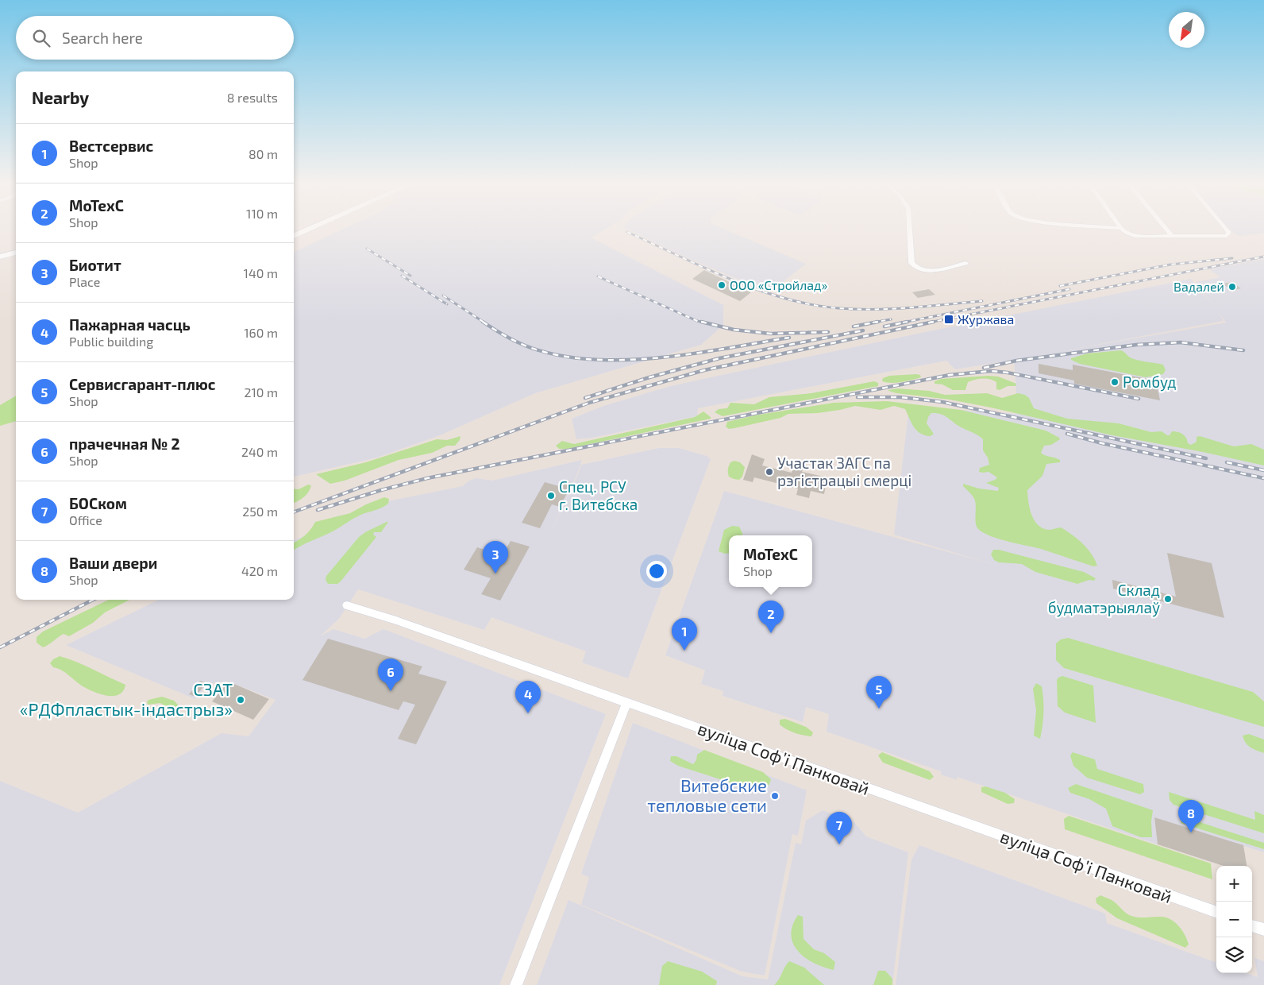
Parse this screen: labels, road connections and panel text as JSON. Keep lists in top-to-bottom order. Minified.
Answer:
{"streets":{"street":["вуліца Софʼі Панковай"]},"places":{"other":["ООО «Стройлад»","Вадалей","Ромбуд","Участак ЗАГС па рэгістрацыі смерці","Спец. РСУ г. Витебска","Склад будматэрыялаў","СЗАТ «РДФпластык-індастрыз»","Витебские тепловые сети"],"transit":["Журжава"]},"north":"bottom left","page":{"search":"Search here","heading":["Nearby","8 results"],"list":[{"mark":"1","name":"Вестсервис","note":"Shop","value":"80 m"},{"mark":"2","name":"MoTexC","note":"Shop","value":"110 m"},{"mark":"3","name":"Биотит","note":"Place","value":"140 m"},{"mark":"4","name":"Пажарная часць","note":"Public building","value":"160 m"},{"mark":"5","name":"Сервисгарант-плюс","note":"Shop","value":"210 m"},{"mark":"6","name":"прачечная № 2","note":"Shop","value":"240 m"},{"mark":"7","name":"БОСком","note":"Office","value":"250 m"},{"mark":"8","name":"Ваши двери","note":"Shop","value":"420 m"}],"popup":["MoTexC","Shop"],"pins":["3","2","1","6","5","4","8","7"],"map_buttons":["+","−"]}}
